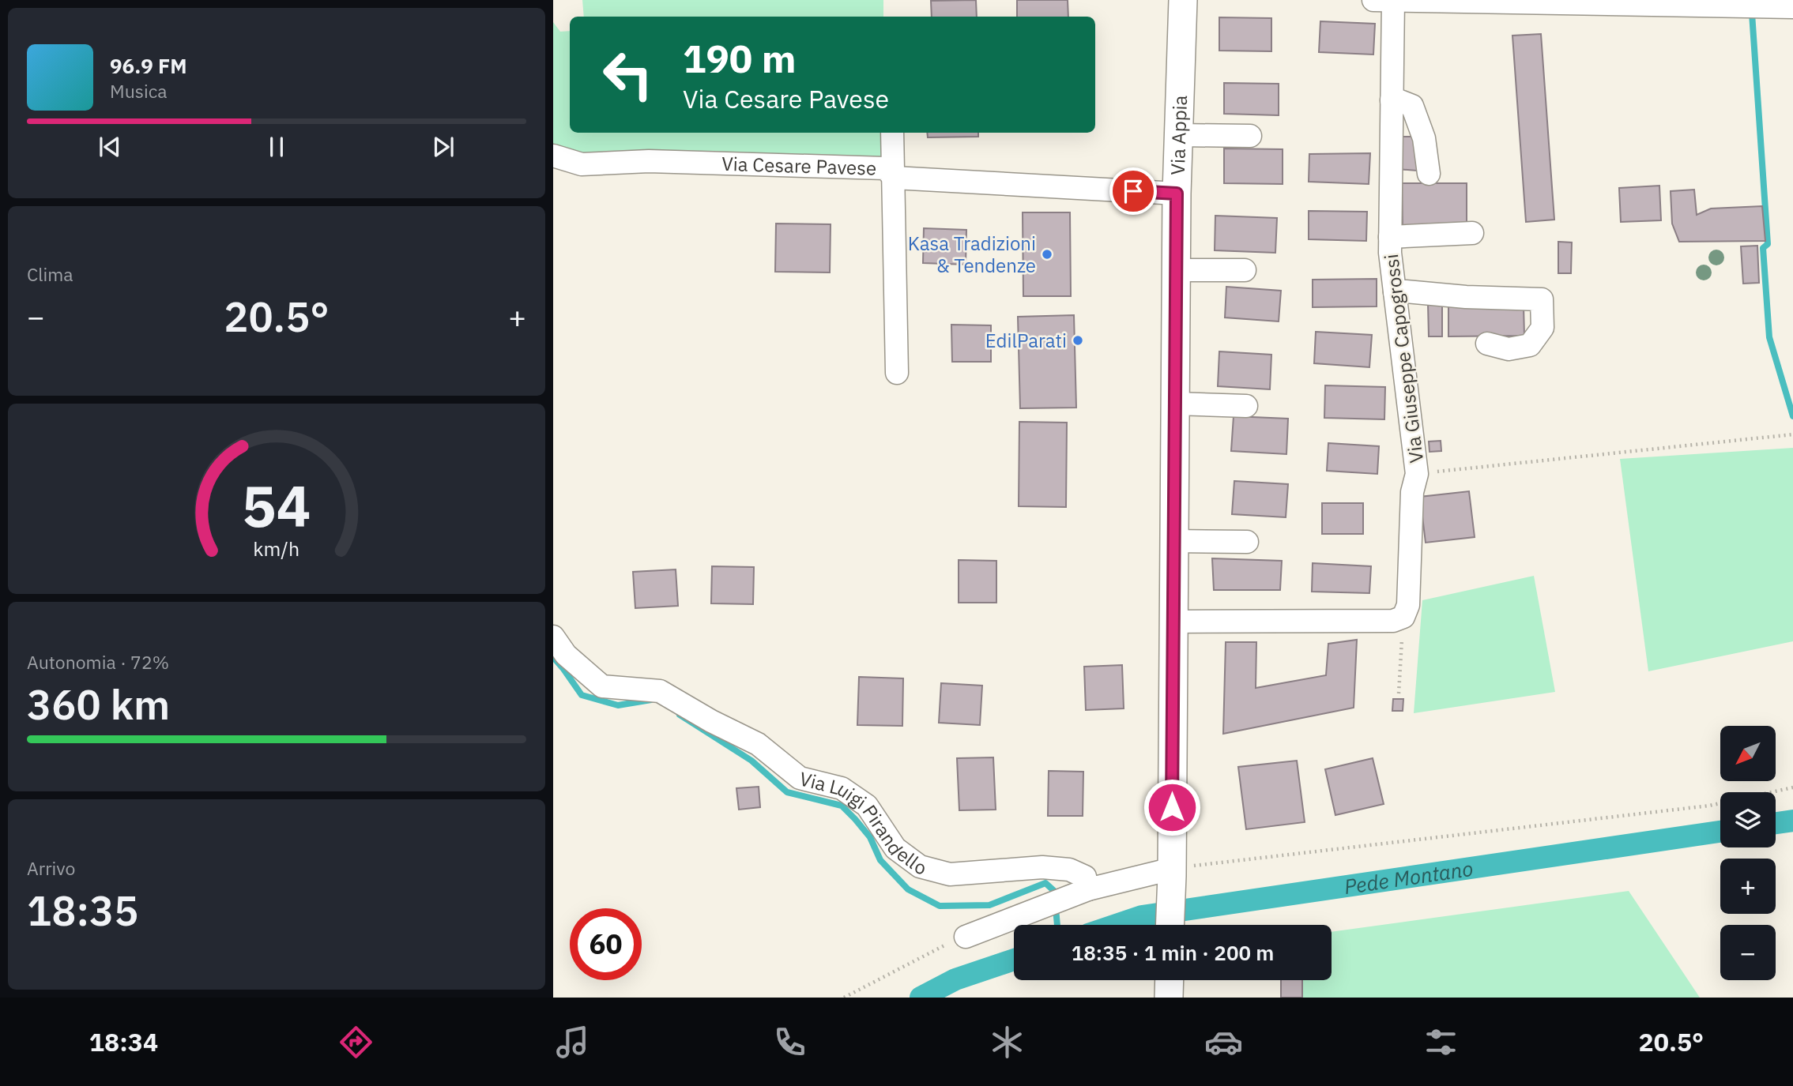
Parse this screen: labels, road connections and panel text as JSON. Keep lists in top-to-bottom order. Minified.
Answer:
{"streets":{"main road":["Via Appia"],"street":["Via Cesare Pavese","Via Giuseppe Capogrossi","Via Luigi Pirandello"]},"crossings":[["Via Appia","Via Cesare Pavese"]],"water":["Pede Montano"],"places":["Kasa Tradizioni & Tendenze","EdilParati"],"north":"bottom left","page":{"turn":["190 m","Via Cesare Pavese"],"song":["96.9 FM","Musica"],"tile":["Clima",["Autonomia · 72%","360 km"],["Arrivo","18:35"]],"heat":["−","20.5°","+"],"map_buttons":["+","−"],"limit":"60","trip":"18:35 · 1 min · 200 m","tabs":["18:34","20.5°"],"gauge":["54","km/h"]}}
